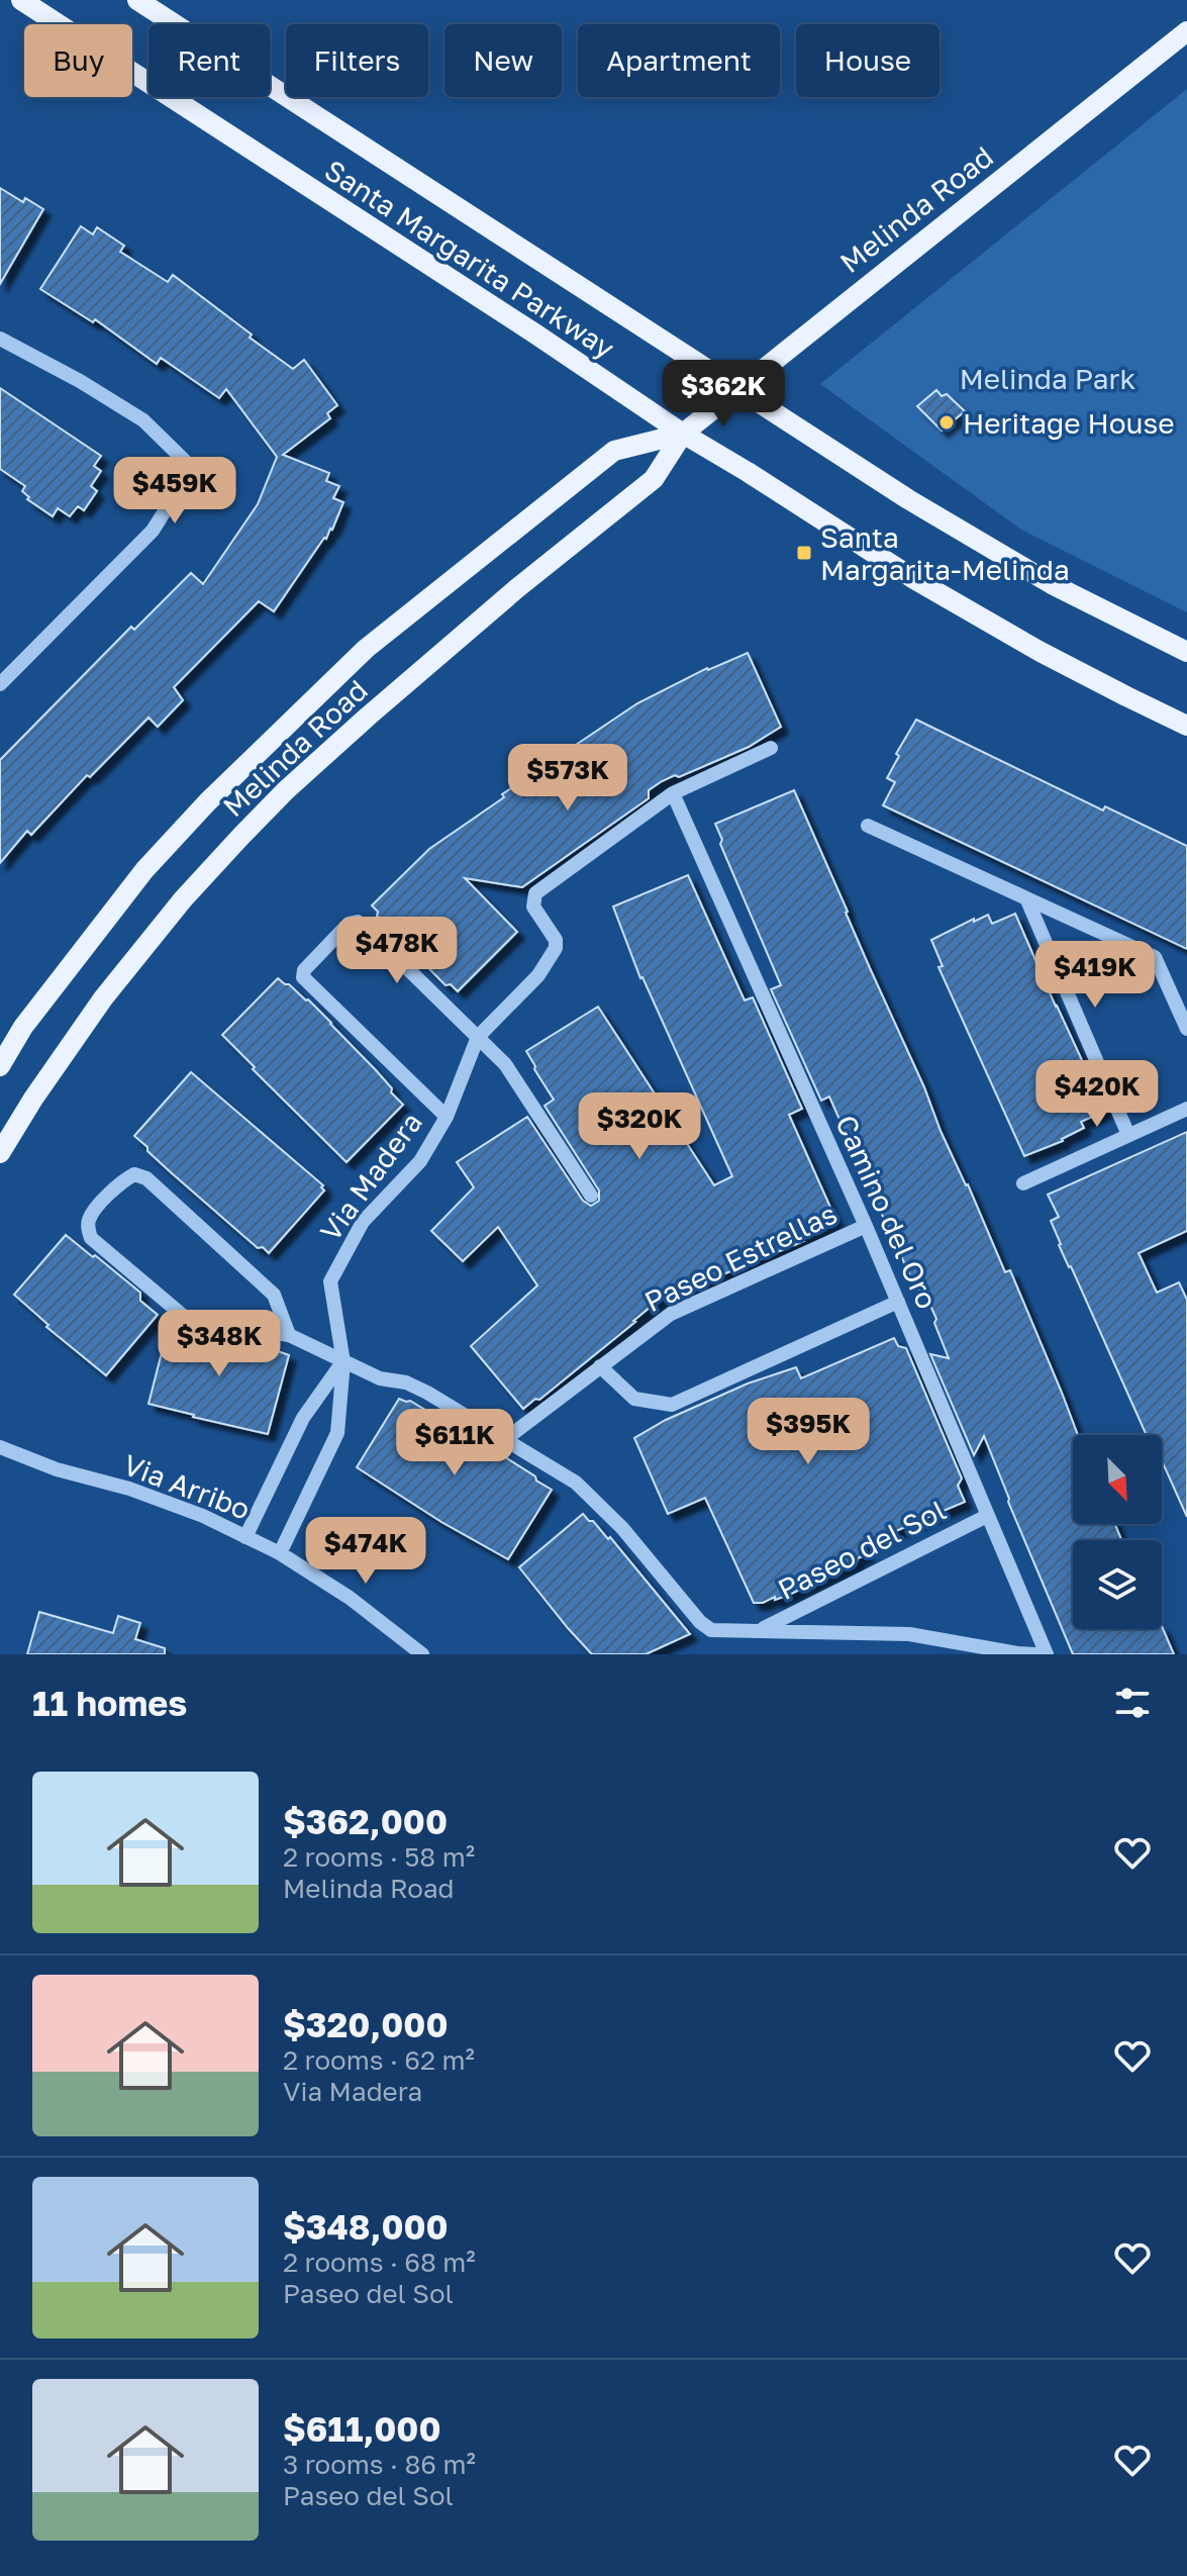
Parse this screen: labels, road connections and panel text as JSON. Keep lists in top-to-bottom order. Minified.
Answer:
{"streets":{"main road":["Melinda Road","Santa Margarita Parkway"],"street":["Via Madera","Camino del Oro","Paseo Estrellas","Via Arribo","Paseo del Sol"]},"crossings":[["Melinda Road","Santa Margarita Parkway"],["Via Madera","Camino del Oro"],["Via Madera","Via Arribo"],["Via Madera","Paseo del Sol"],["Camino del Oro","Paseo Estrellas"],["Camino del Oro","Paseo del Sol"],["Paseo Estrellas","Paseo del Sol"]],"parks":["Melinda Park"],"places":{"other":["Heritage House"],"transit":["Santa Margarita-Melinda"]},"north":"bottom right","page":{"chip":["Buy","Rent","Filters","New","Apartment","House"],"price":["$362K","$459K","$573K","$478K","$419K","$420K","$320K","$348K","$395K","$611K","$474K"],"heading":"11 homes","list":[{"name":"$362,000","note":"2 rooms · 58 m² · Melinda Road"},{"name":"$320,000","note":"2 rooms · 62 m² · Via Madera"},{"name":"$348,000","note":"2 rooms · 68 m² · Paseo del Sol"},{"name":"$611,000","note":"3 rooms · 86 m² · Paseo del Sol"}]}}
